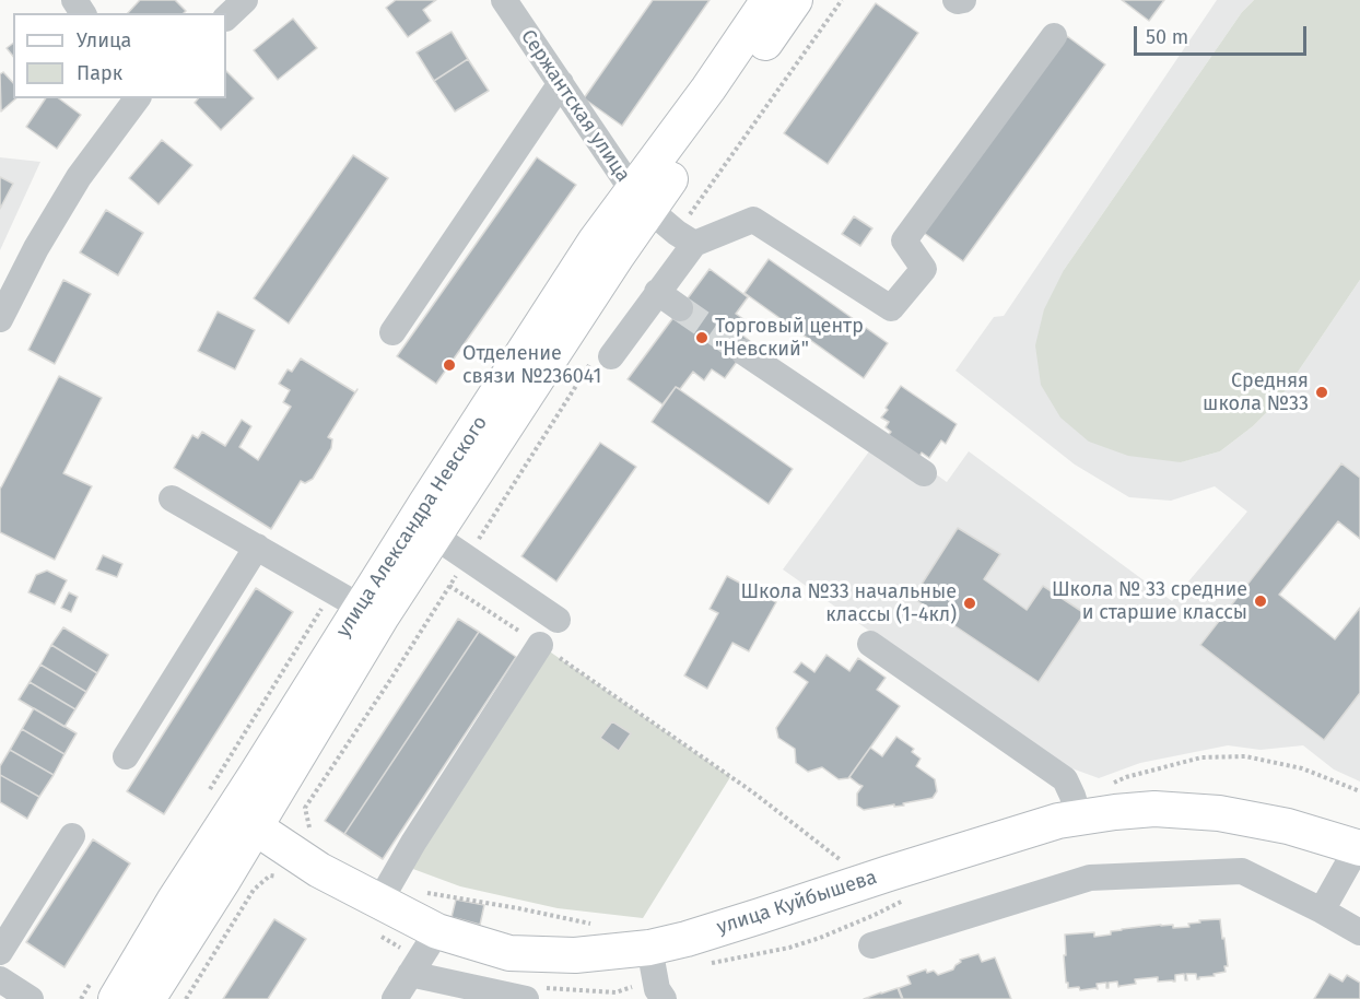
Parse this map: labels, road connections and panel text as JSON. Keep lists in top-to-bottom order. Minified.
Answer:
{"streets":{"main road":["улица Александра Невского","улица Куйбышева"],"street":["Сержантская улица"]},"crossings":[["Сержантская улица","улица Александра Невского"],["улица Александра Невского","улица Куйбышева"]],"places":["Торговый центр \"Невский\"","Отделение связи №236041","Средняя школа №33","Школа № 33 средние и старшие классы","Школа №33 начальные классы (1-4кл)"],"legend":["Улица","Парк"],"scale_bar":"50 m"}
